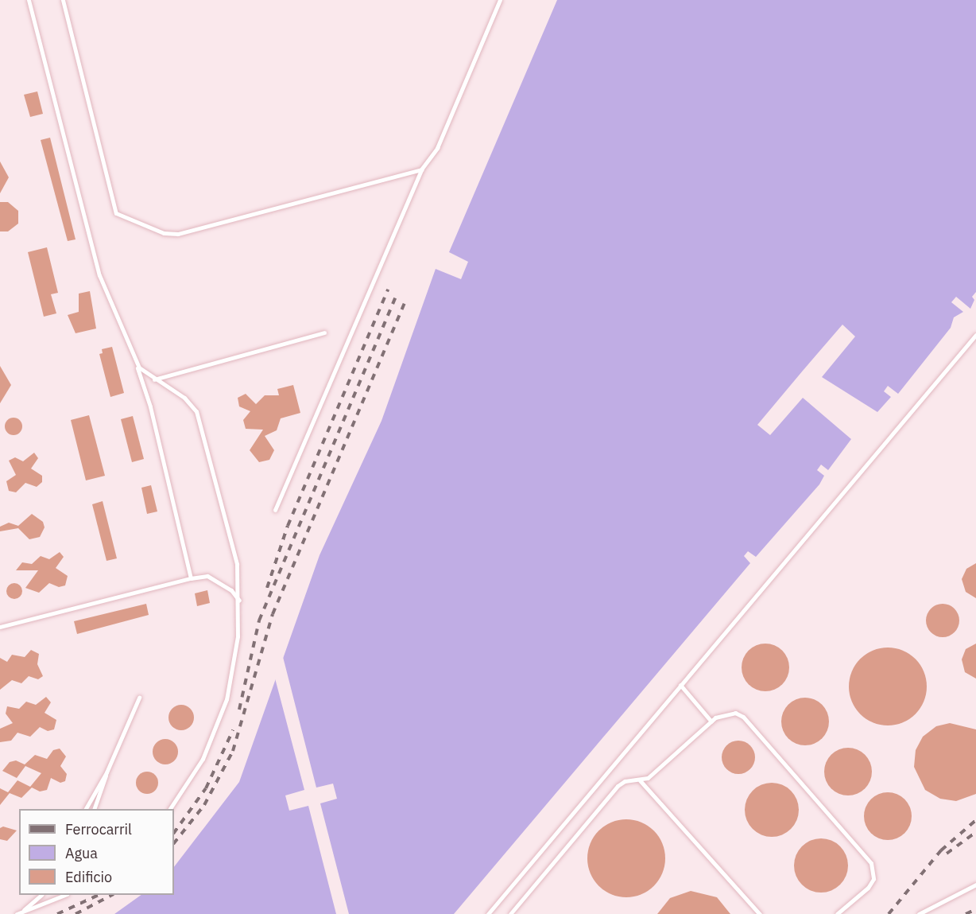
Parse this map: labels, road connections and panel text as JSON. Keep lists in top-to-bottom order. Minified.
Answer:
{"legend":["Ferrocarril","Agua","Edificio"]}
